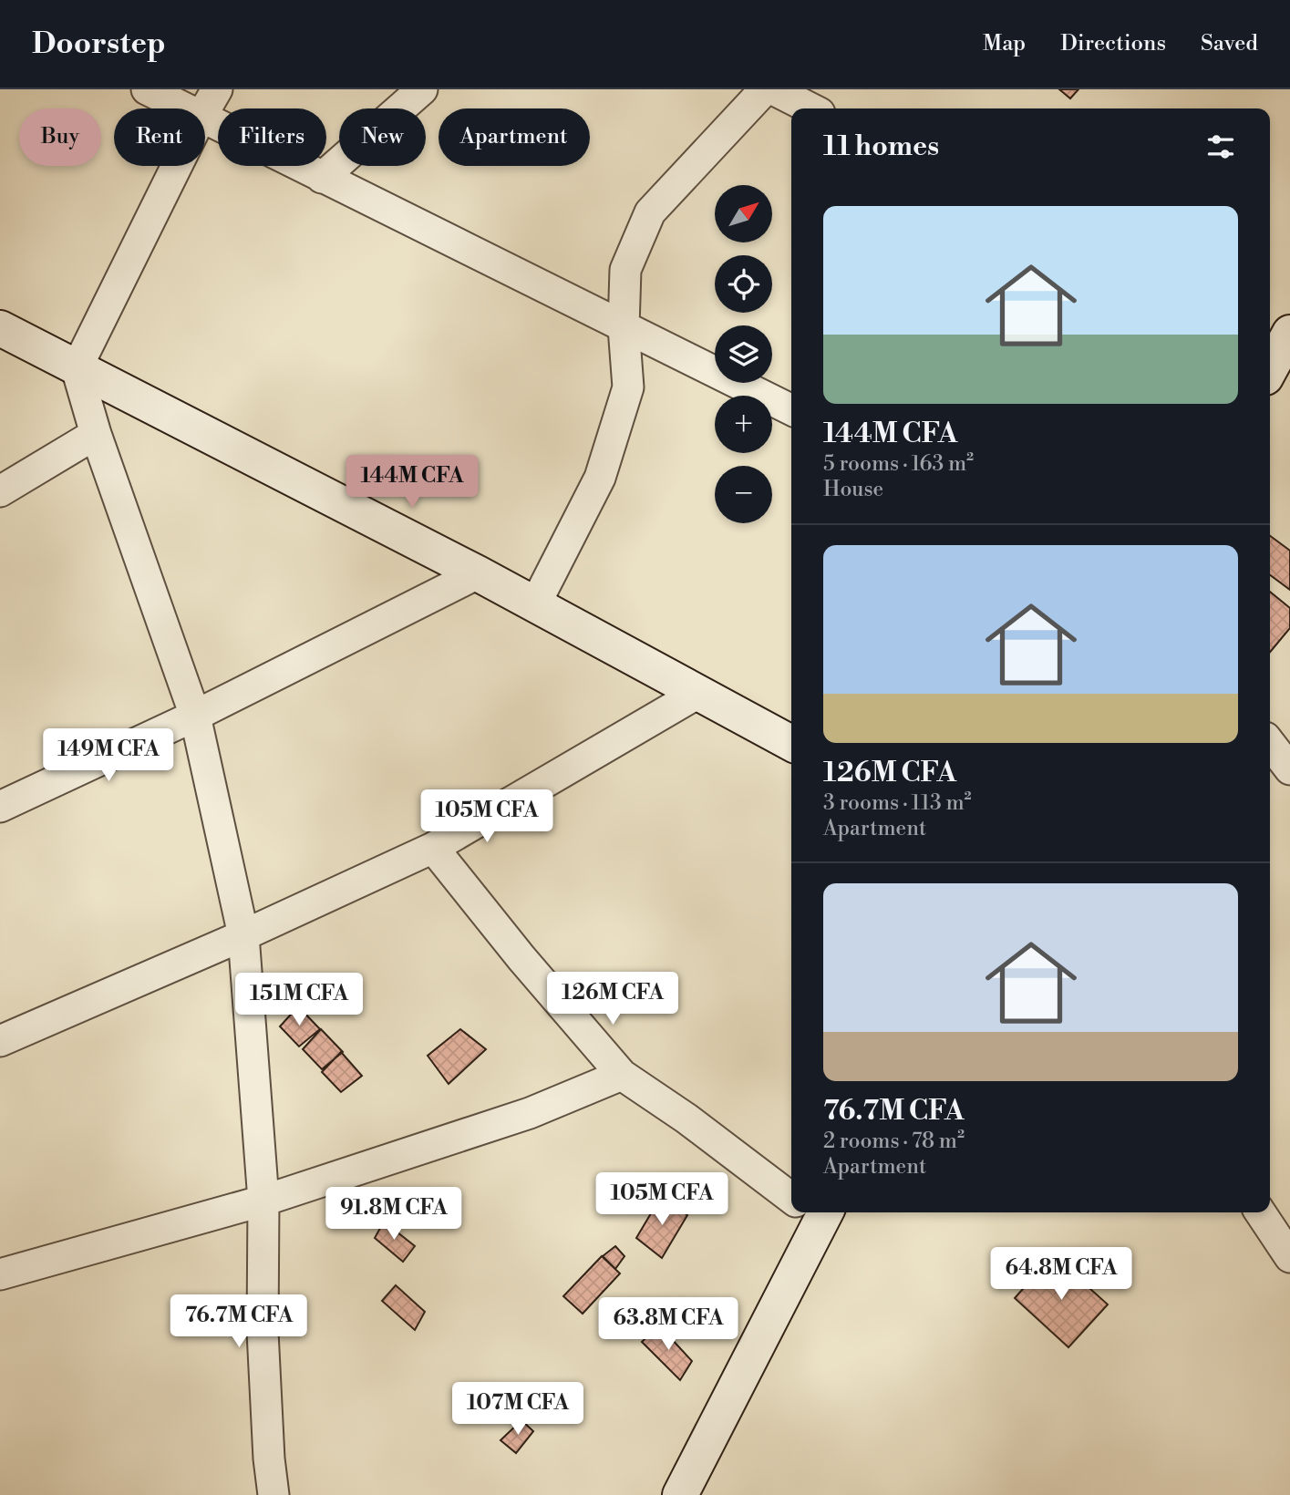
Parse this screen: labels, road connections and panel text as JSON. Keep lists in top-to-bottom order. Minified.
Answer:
{"north":"top right","page":{"header":"Doorstep","nav":["Map","Directions","Saved"],"chip":["Buy","Rent","Filters","New","Apartment"],"heading":"11 homes","map_buttons":["+","−"],"list":[{"name":"144M CFA","note":"5 rooms · 163 m² · House"},{"name":"126M CFA","note":"3 rooms · 113 m² · Apartment"},{"name":"76.7M CFA","note":"2 rooms · 78 m² · Apartment"}],"price":["144M CFA","149M CFA","105M CFA","126M CFA","151M CFA","105M CFA","91.8M CFA","64.8M CFA","76.7M CFA","63.8M CFA","107M CFA"]}}
